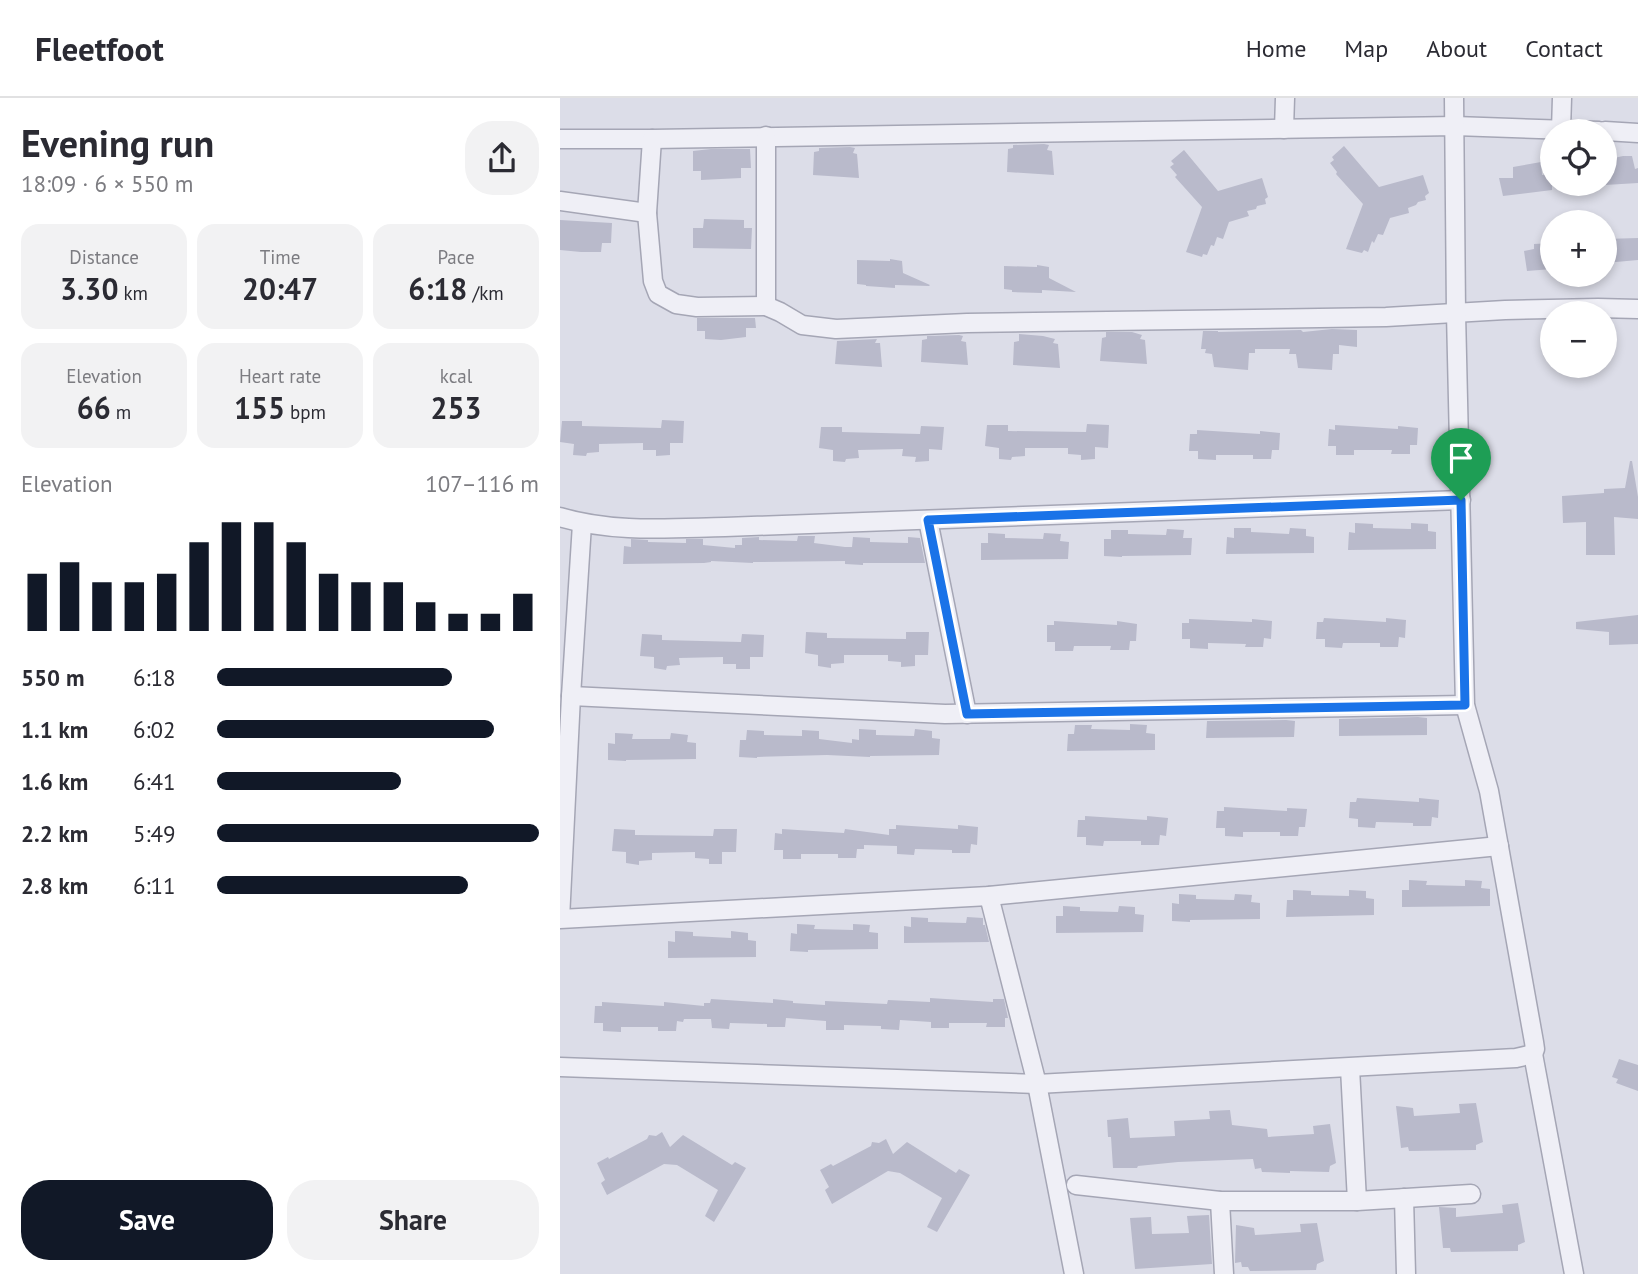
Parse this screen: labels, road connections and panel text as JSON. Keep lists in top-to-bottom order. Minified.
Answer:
{"page":{"header":"Fleetfoot","nav":["Home","Map","About","Contact"],"heading":["Evening run","18:09 · 6 × 550 m"],"map_buttons":["+","−"],"stats":[["Distance","3.30 km"],["Time","20:47"],["Pace","6:18 /km"],["Elevation","66 m"],["Heart rate","155 bpm"],["kcal","253"]],"chart":["Elevation","107–116 m"],"list":[{"name":"550 m","note":"6:18"},{"name":"1.1 km","note":"6:02"},{"name":"1.6 km","note":"6:41"},{"name":"2.2 km","note":"5:49"},{"name":"2.8 km","note":"6:11"}],"buttons":["Save","Share"]}}
